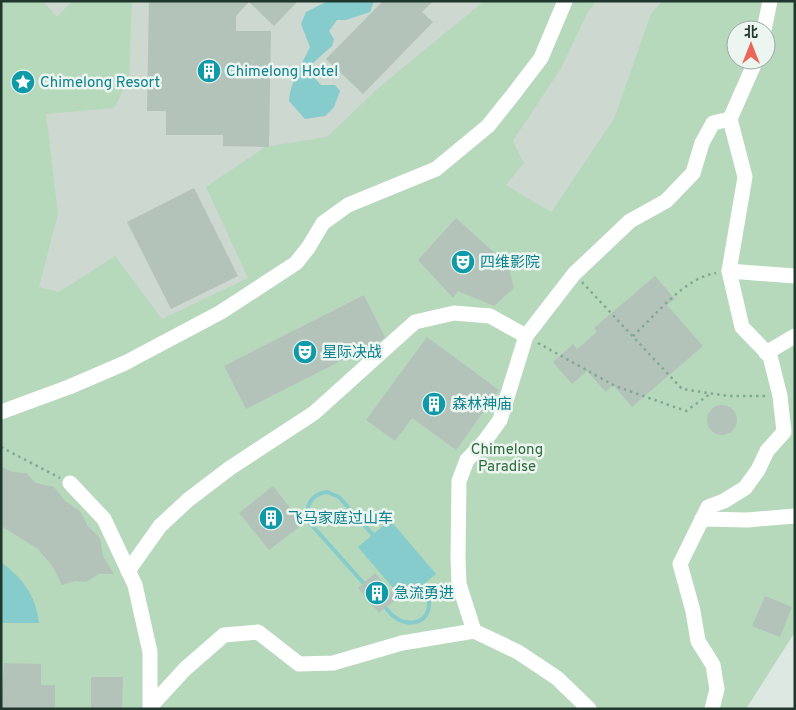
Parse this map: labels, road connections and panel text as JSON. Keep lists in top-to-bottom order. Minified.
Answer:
{"parks":["Chimelong Paradise"],"places":{"building":["Chimelong Hotel","森林神庙","飞马家庭过山车","急流勇进"],"place":["Chimelong Resort"],"theatre":["四维影院","星际决战"]},"north":"top"}
